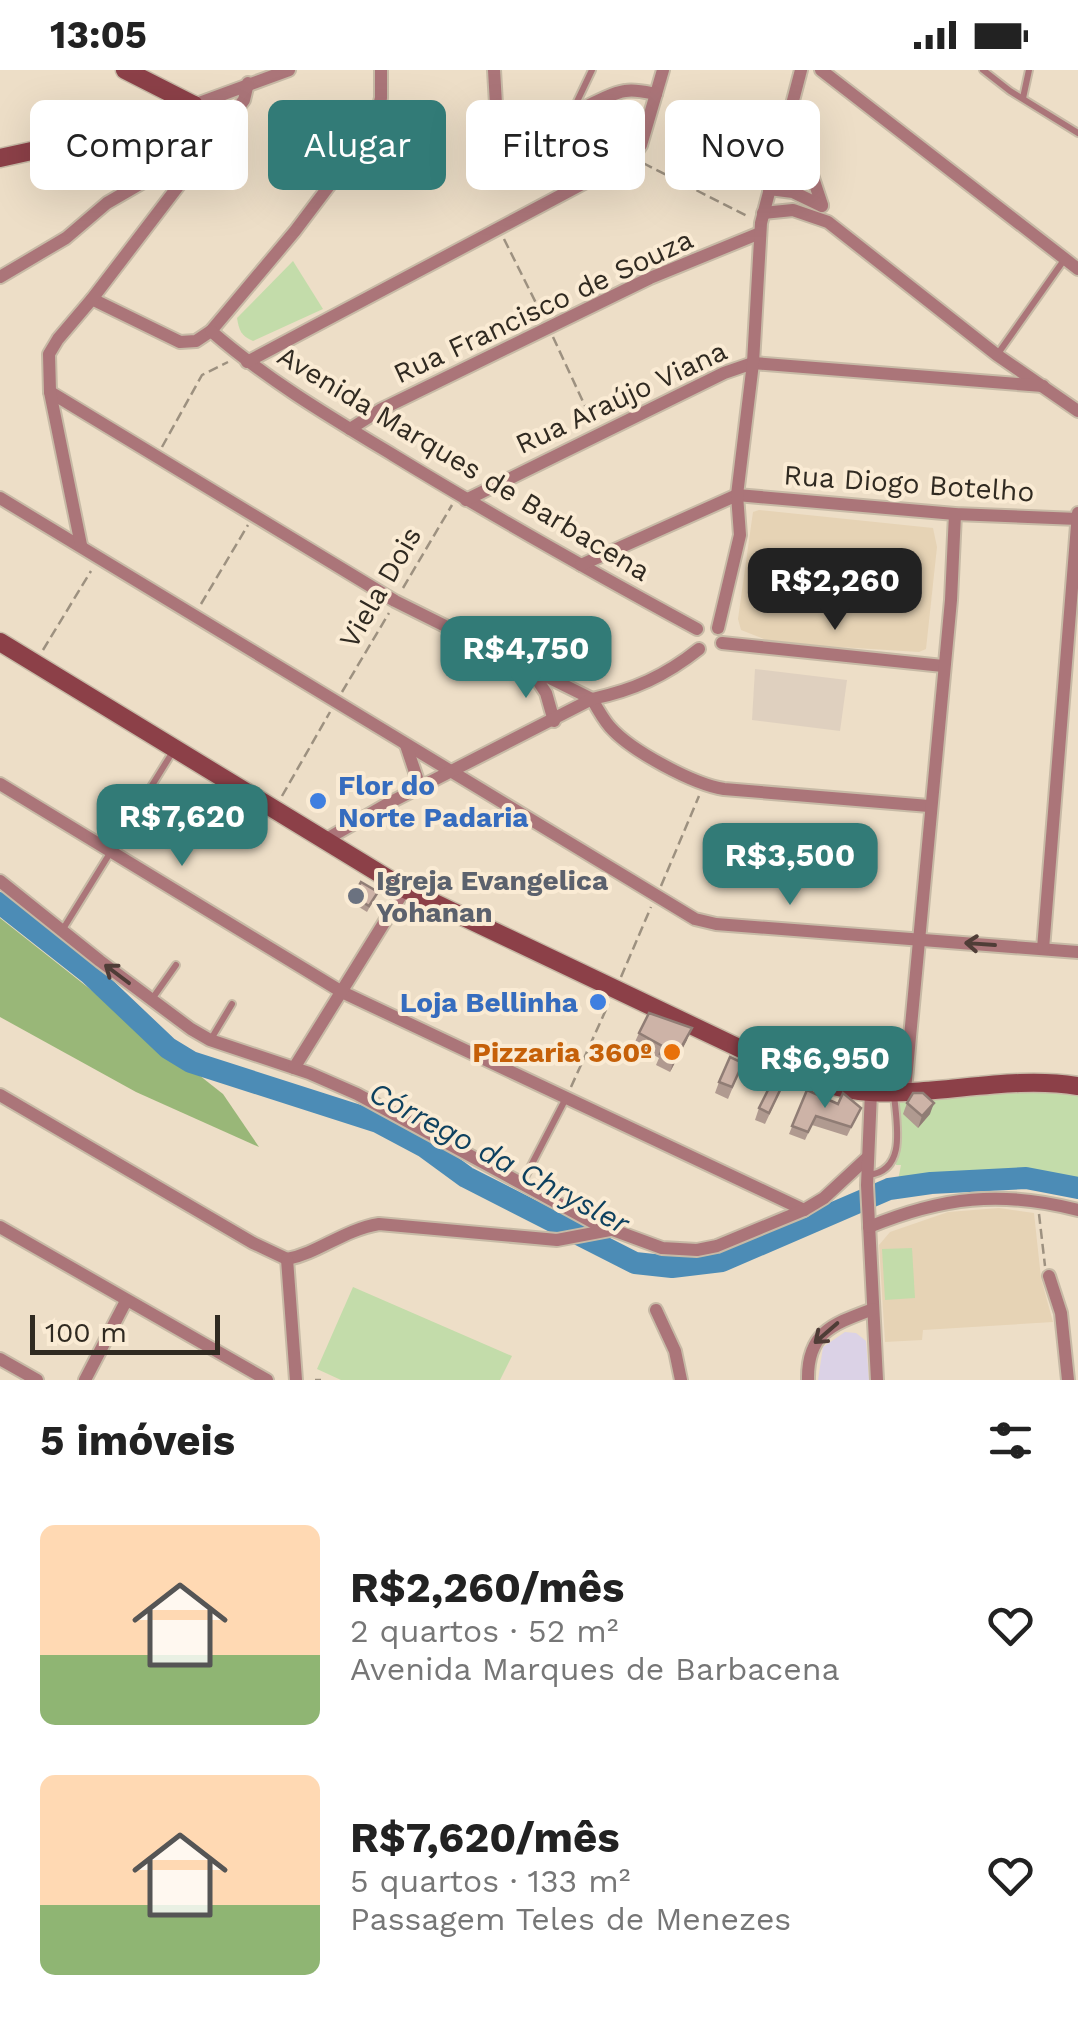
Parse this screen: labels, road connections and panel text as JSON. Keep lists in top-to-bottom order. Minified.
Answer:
{"streets":{"street":["Rua Francisco de Souza","Rua Araújo Viana","Avenida Marques de Barbacena","Rua Diogo Botelho"],"path":["Viela Dois"]},"crossings":[["Rua Francisco de Souza","Avenida Marques de Barbacena"],["Rua Araújo Viana","Avenida Marques de Barbacena"],["Rua Araújo Viana","Viela Dois"],["Avenida Marques de Barbacena","Viela Dois"]],"water":["Córrego da Chrysler"],"places":["Flor do Norte Padaria","Igreja Evangelica Yohanan","Loja Bellinha","Pizzaria 360º"],"scale_bar":"100 m","page":{"status":"13:05","chip":["Comprar","Alugar","Filtros","Novo"],"price":["R$2,260","R$4,750","R$7,620","R$3,500","R$6,950"],"scale":"100 m","heading":"5 imóveis","list":[{"name":"R$2,260/mês","note":"2 quartos · 52 m² · Avenida Marques de Barbacena"},{"name":"R$7,620/mês","note":"5 quartos · 133 m² · Passagem Teles de Menezes"}]}}
